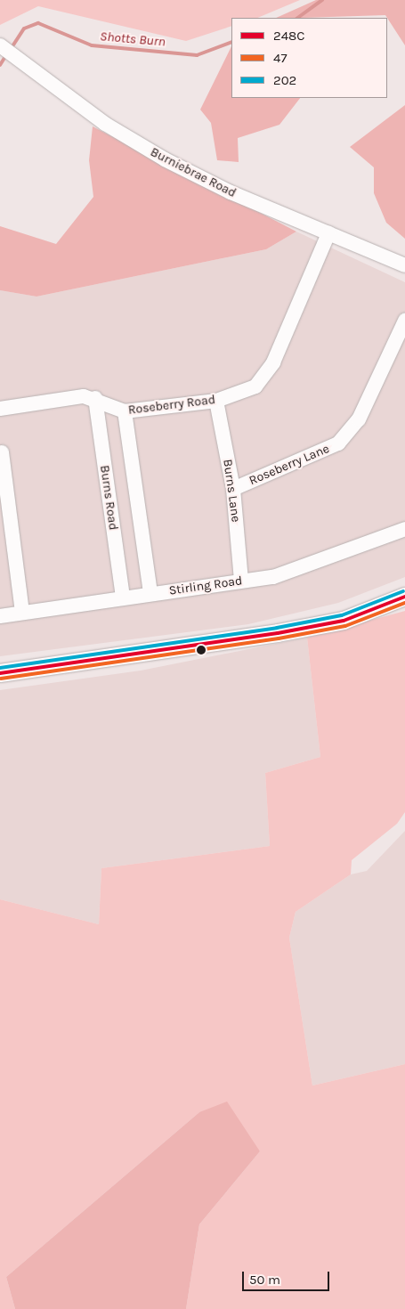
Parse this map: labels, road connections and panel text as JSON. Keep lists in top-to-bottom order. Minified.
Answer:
{"streets":{"street":["Burniebrae Road","Roseberry Road","Roseberry Lane","Burns Lane","Burns Road","Stirling Road"]},"crossings":[["Burniebrae Road","Roseberry Road"],["Roseberry Road","Burns Lane"],["Roseberry Road","Burns Road"],["Roseberry Lane","Burns Lane"],["Burns Lane","Stirling Road"],["Burns Road","Stirling Road"]],"water":["Shotts Burn"],"lines":["transit line 202","transit line 248C","transit line 47"],"legend":["248C","47","202"],"scale_bar":"50 m"}
